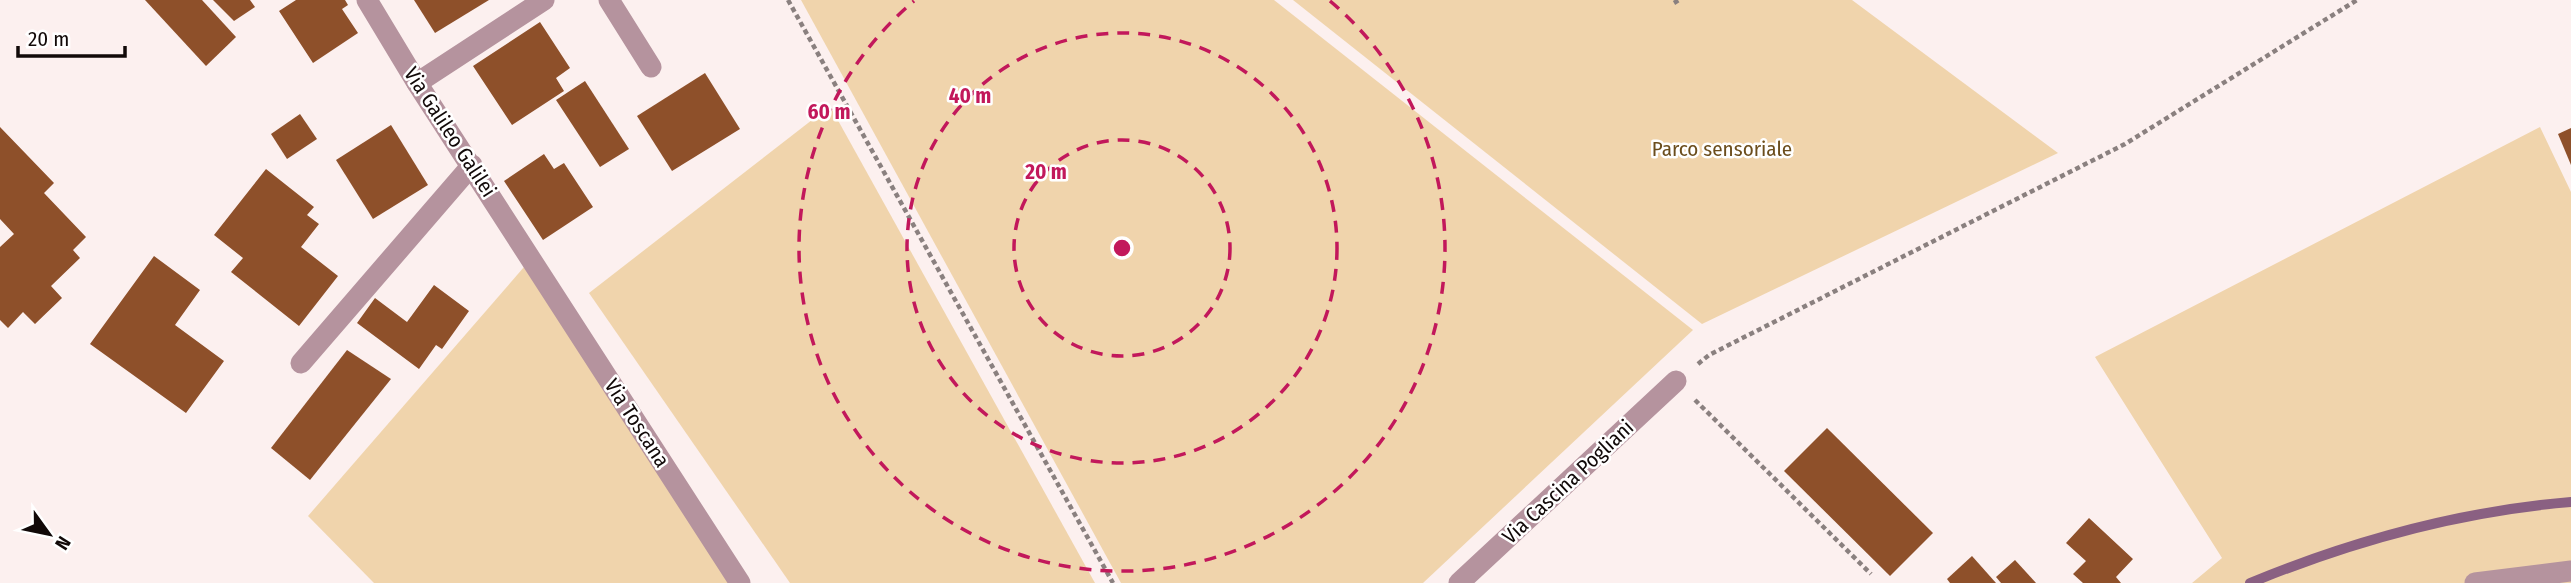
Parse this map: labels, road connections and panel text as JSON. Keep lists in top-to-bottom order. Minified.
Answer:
{"streets":{"street":["Via Galileo Galilei","Via Toscana","Via Cascina Pogliani"]},"crossings":[["Via Galileo Galilei","Via Toscana"]],"parks":["Parco sensoriale"],"scale_bar":"20 m","north":"bottom right","rings":["40 m","60 m","20 m"]}
